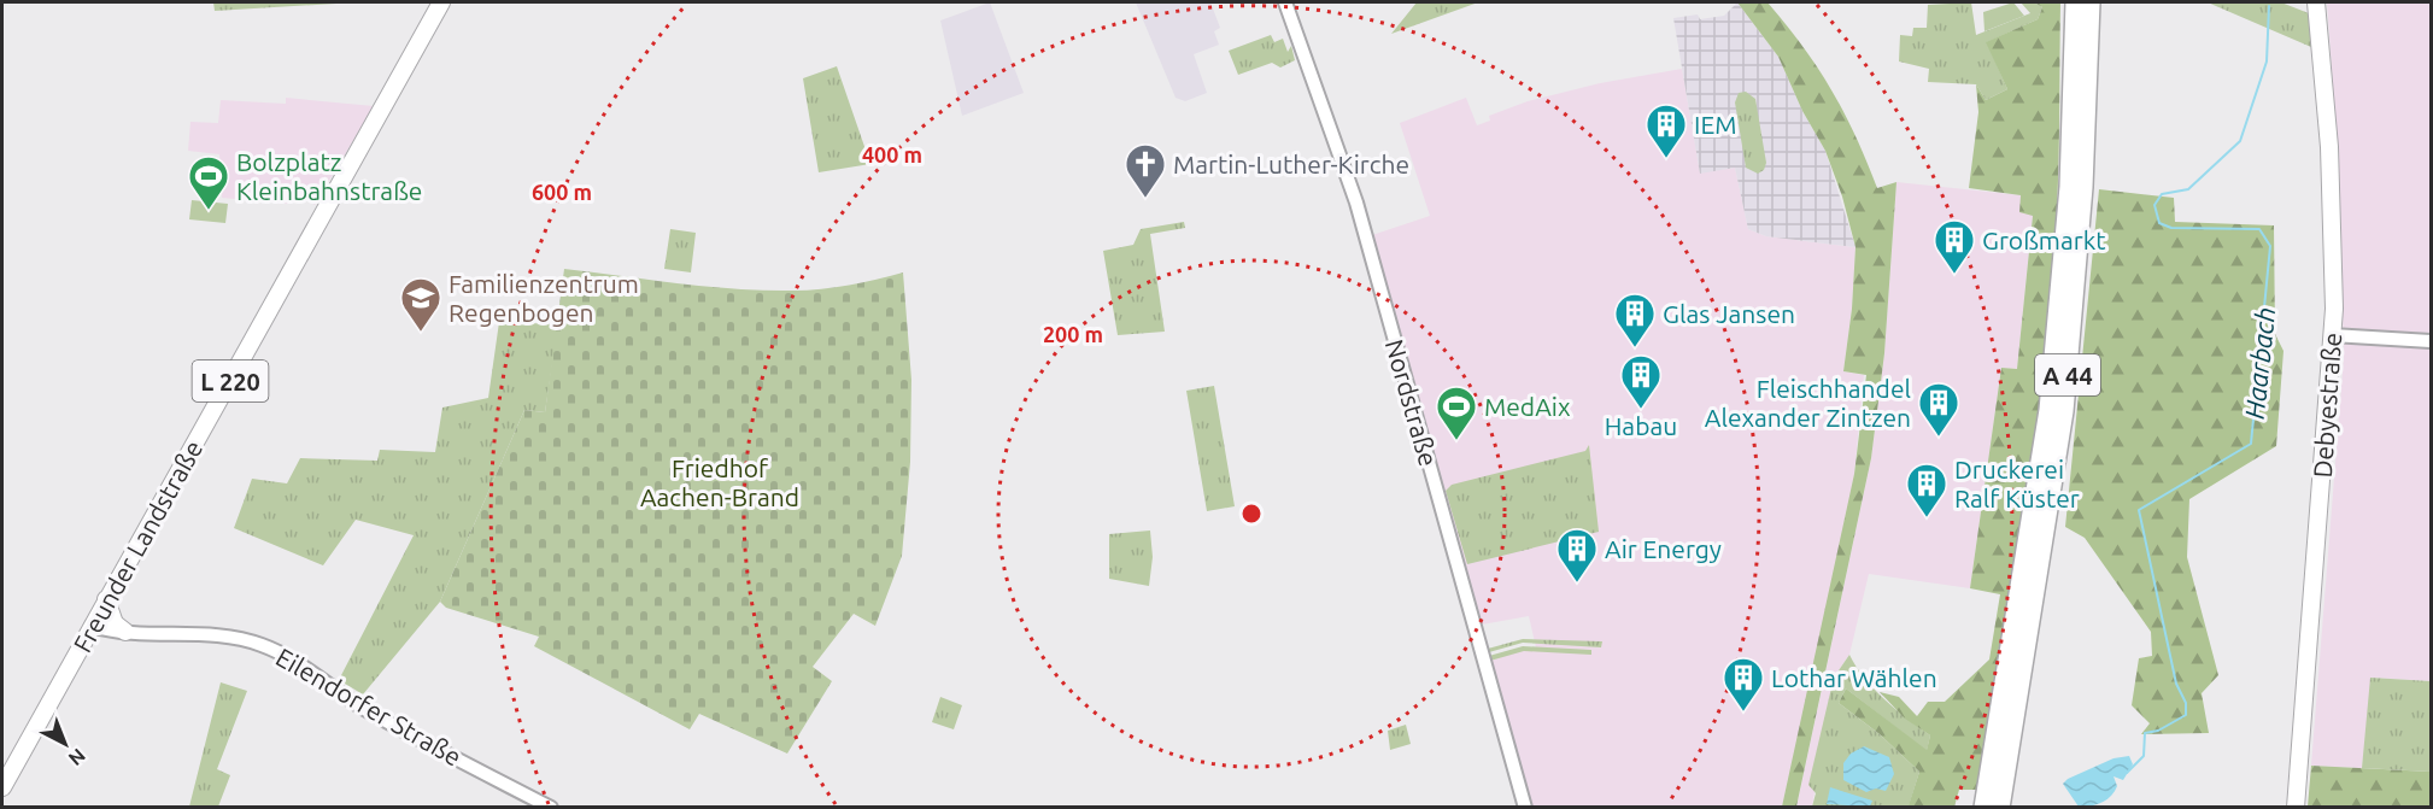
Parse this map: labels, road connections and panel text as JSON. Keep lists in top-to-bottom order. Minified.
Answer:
{"streets":{"highway":["A 44"],"main road":["L 220","Debyestraße","Freunder Landstraße"],"street":["Nordstraße","Eilendorfer Straße"]},"crossings":[["Freunder Landstraße","Eilendorfer Straße"]],"water":["Haarbach"],"parks":["Friedhof Aachen-Brand"],"places":{"building":["IEM","Großmarkt","Glas Jansen","Habau","Fleischhandel Alexander Zintzen","Druckerei Ralf Küster","Air Energy","Lothar Wählen"],"church":["Martin-Luther-Kirche"],"sports":["Bolzplatz Kleinbahnstraße","MedAix"],"school or university":["Familienzentrum Regenbogen"]},"north":"bottom right","rings":["400 m","600 m","200 m"]}
